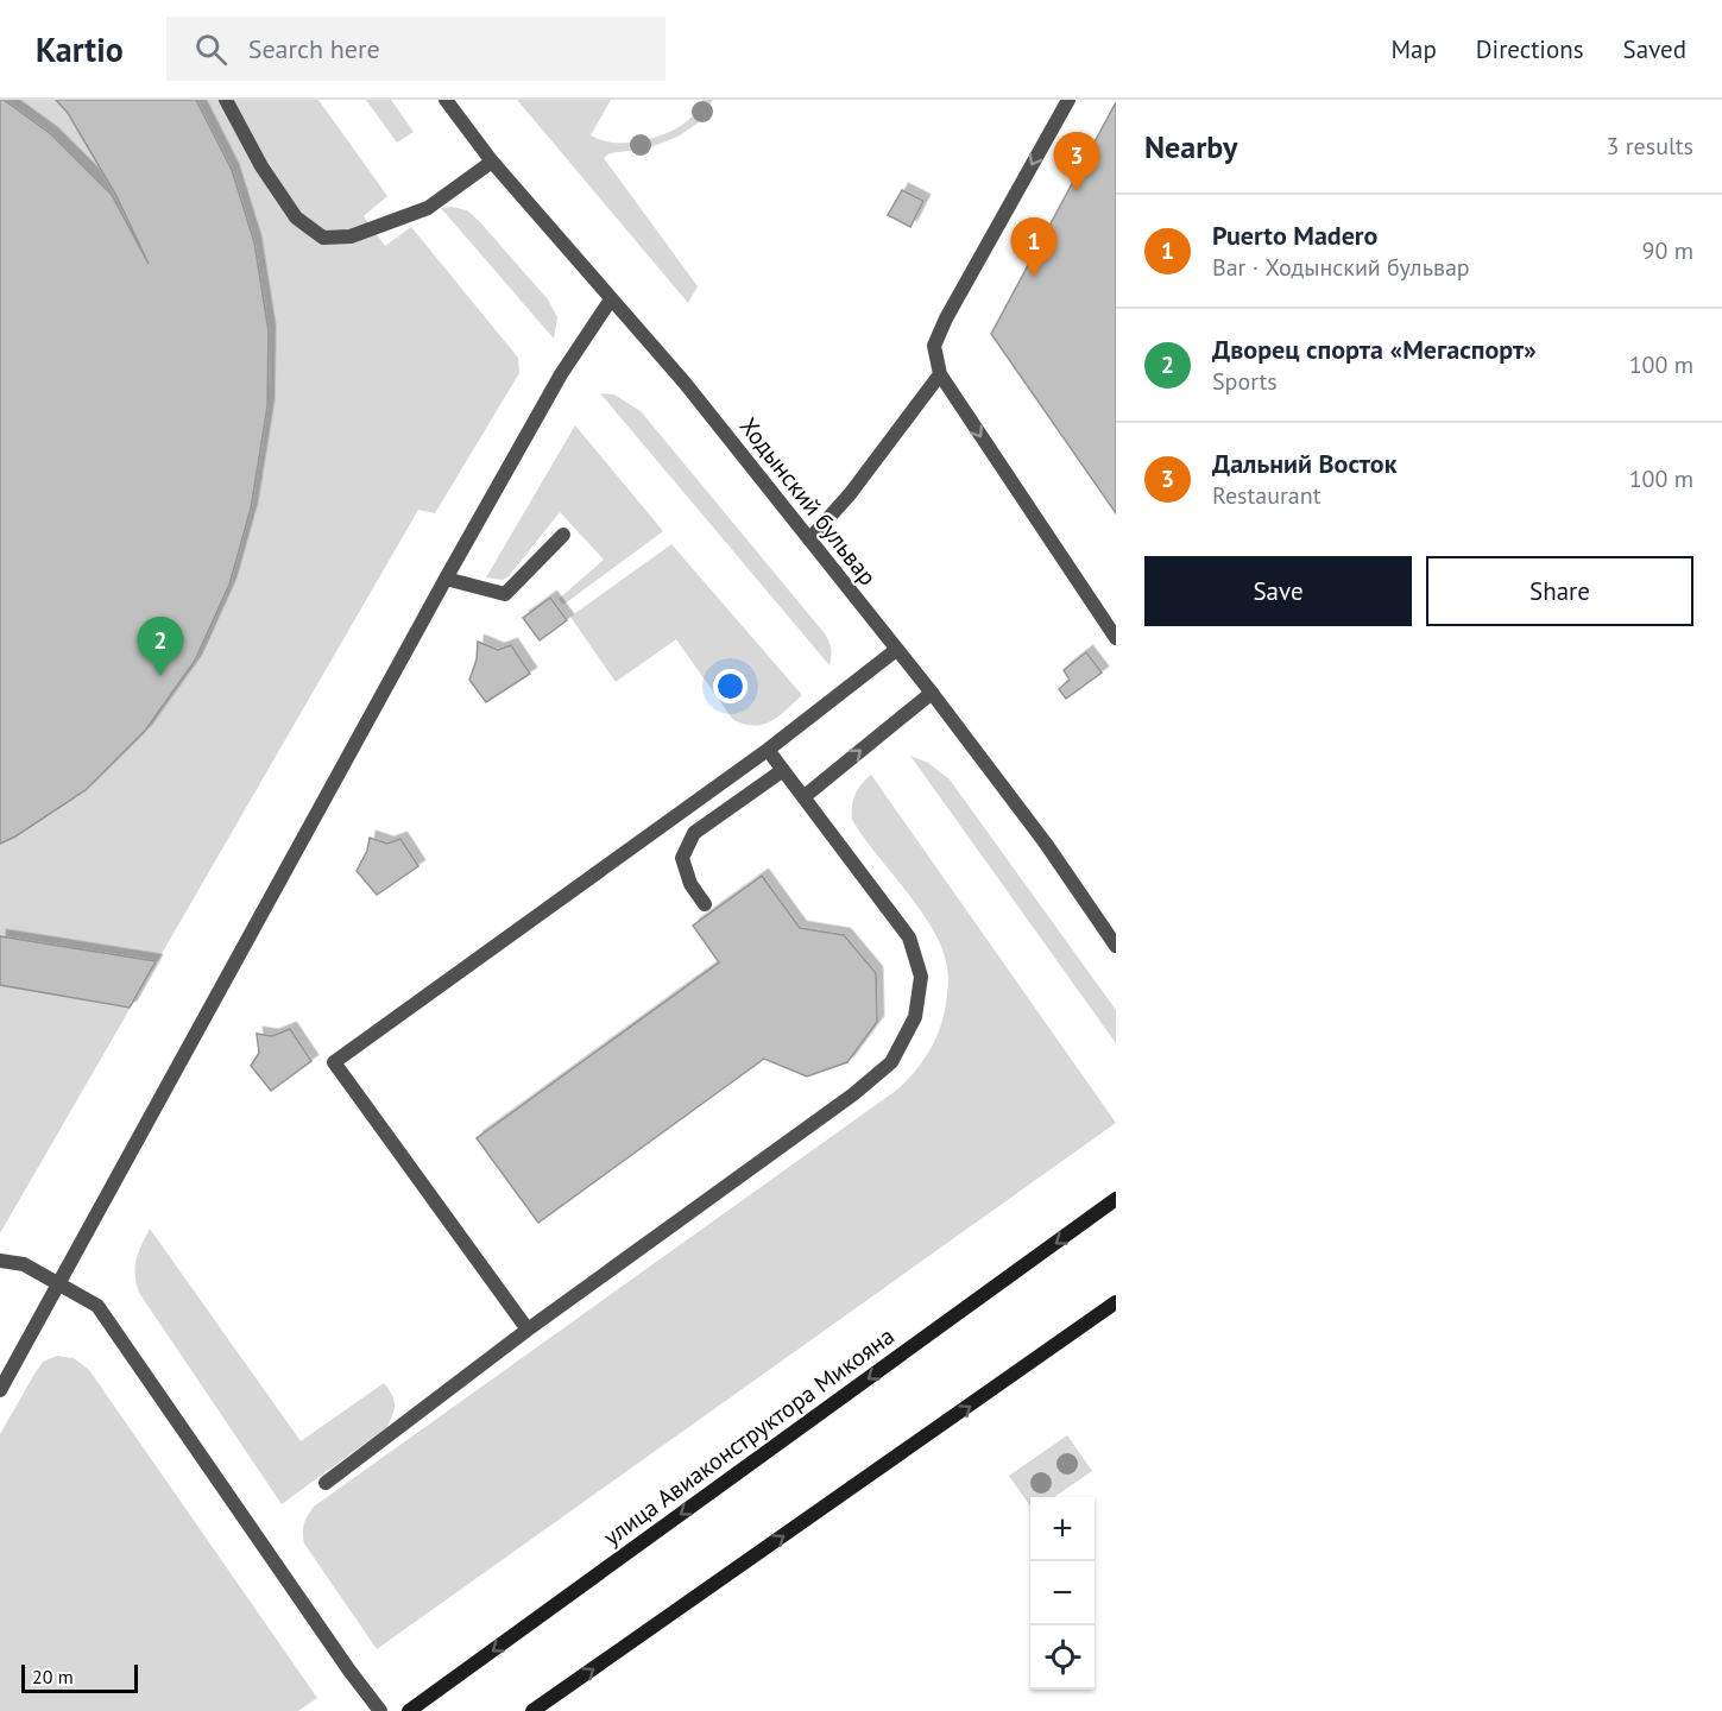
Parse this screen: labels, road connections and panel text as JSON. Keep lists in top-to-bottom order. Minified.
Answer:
{"streets":{"street":["Ходынский бульвар","улица Авиаконструктора Микояна"]},"scale_bar":"20 m","page":{"header":"Kartio","search":"Search here","nav":["Map","Directions","Saved"],"heading":["Nearby","3 results"],"pins":["3","1","2"],"list":[{"mark":"1","name":"Puerto Madero","note":"Bar · Ходынский бульвар","value":"90 m"},{"mark":"2","name":"Дворец спорта «Мегаспорт»","note":"Sports","value":"100 m"},{"mark":"3","name":"Дальний Восток","note":"Restaurant","value":"100 m"}],"buttons":["Save","Share"],"map_buttons":["+","−"],"scale":"20 m"}}
